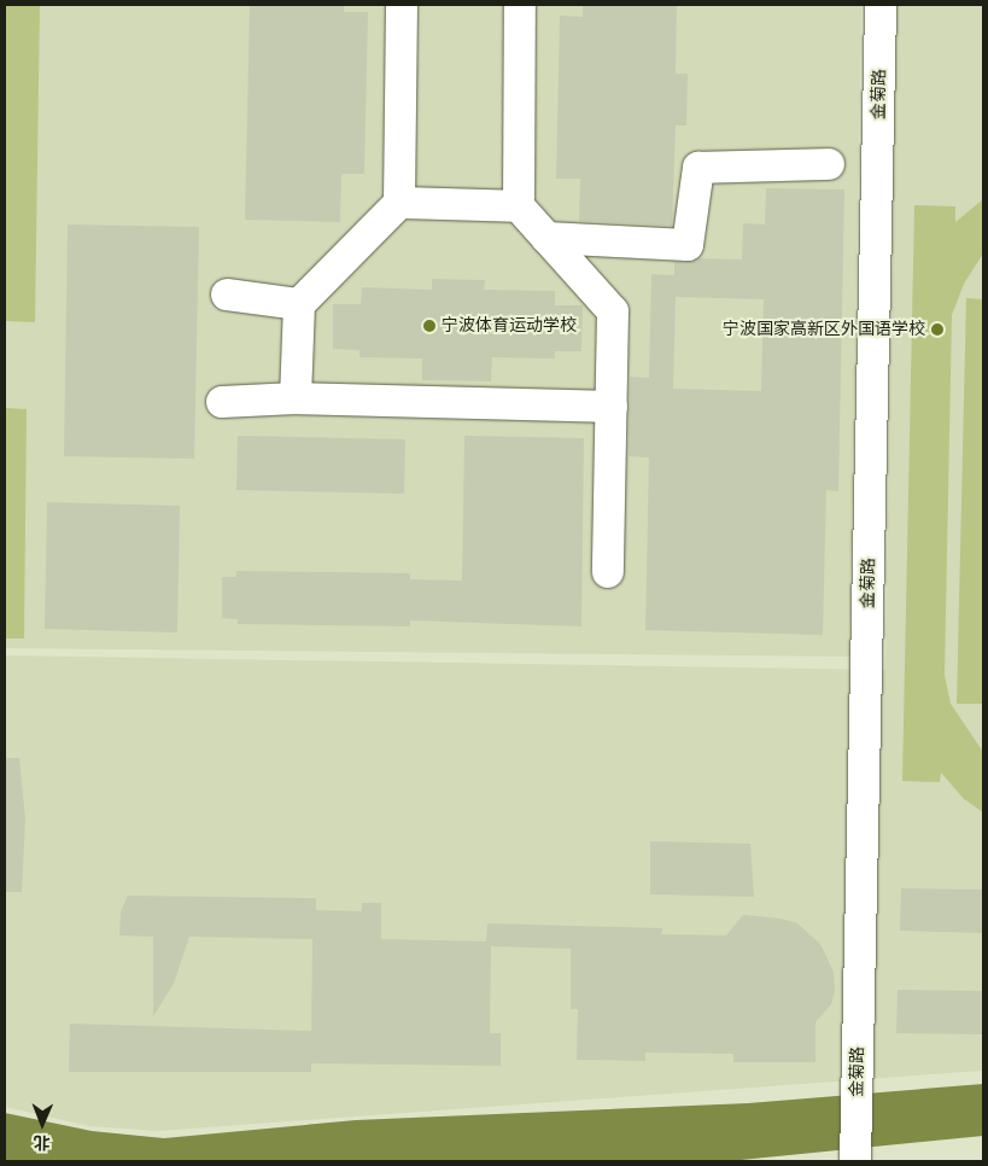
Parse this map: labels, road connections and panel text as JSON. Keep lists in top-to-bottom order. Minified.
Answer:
{"streets":{"street":["金菊路"]},"places":["宁波体育运动学校","宁波国家高新区外国语学校"],"north":"bottom"}
